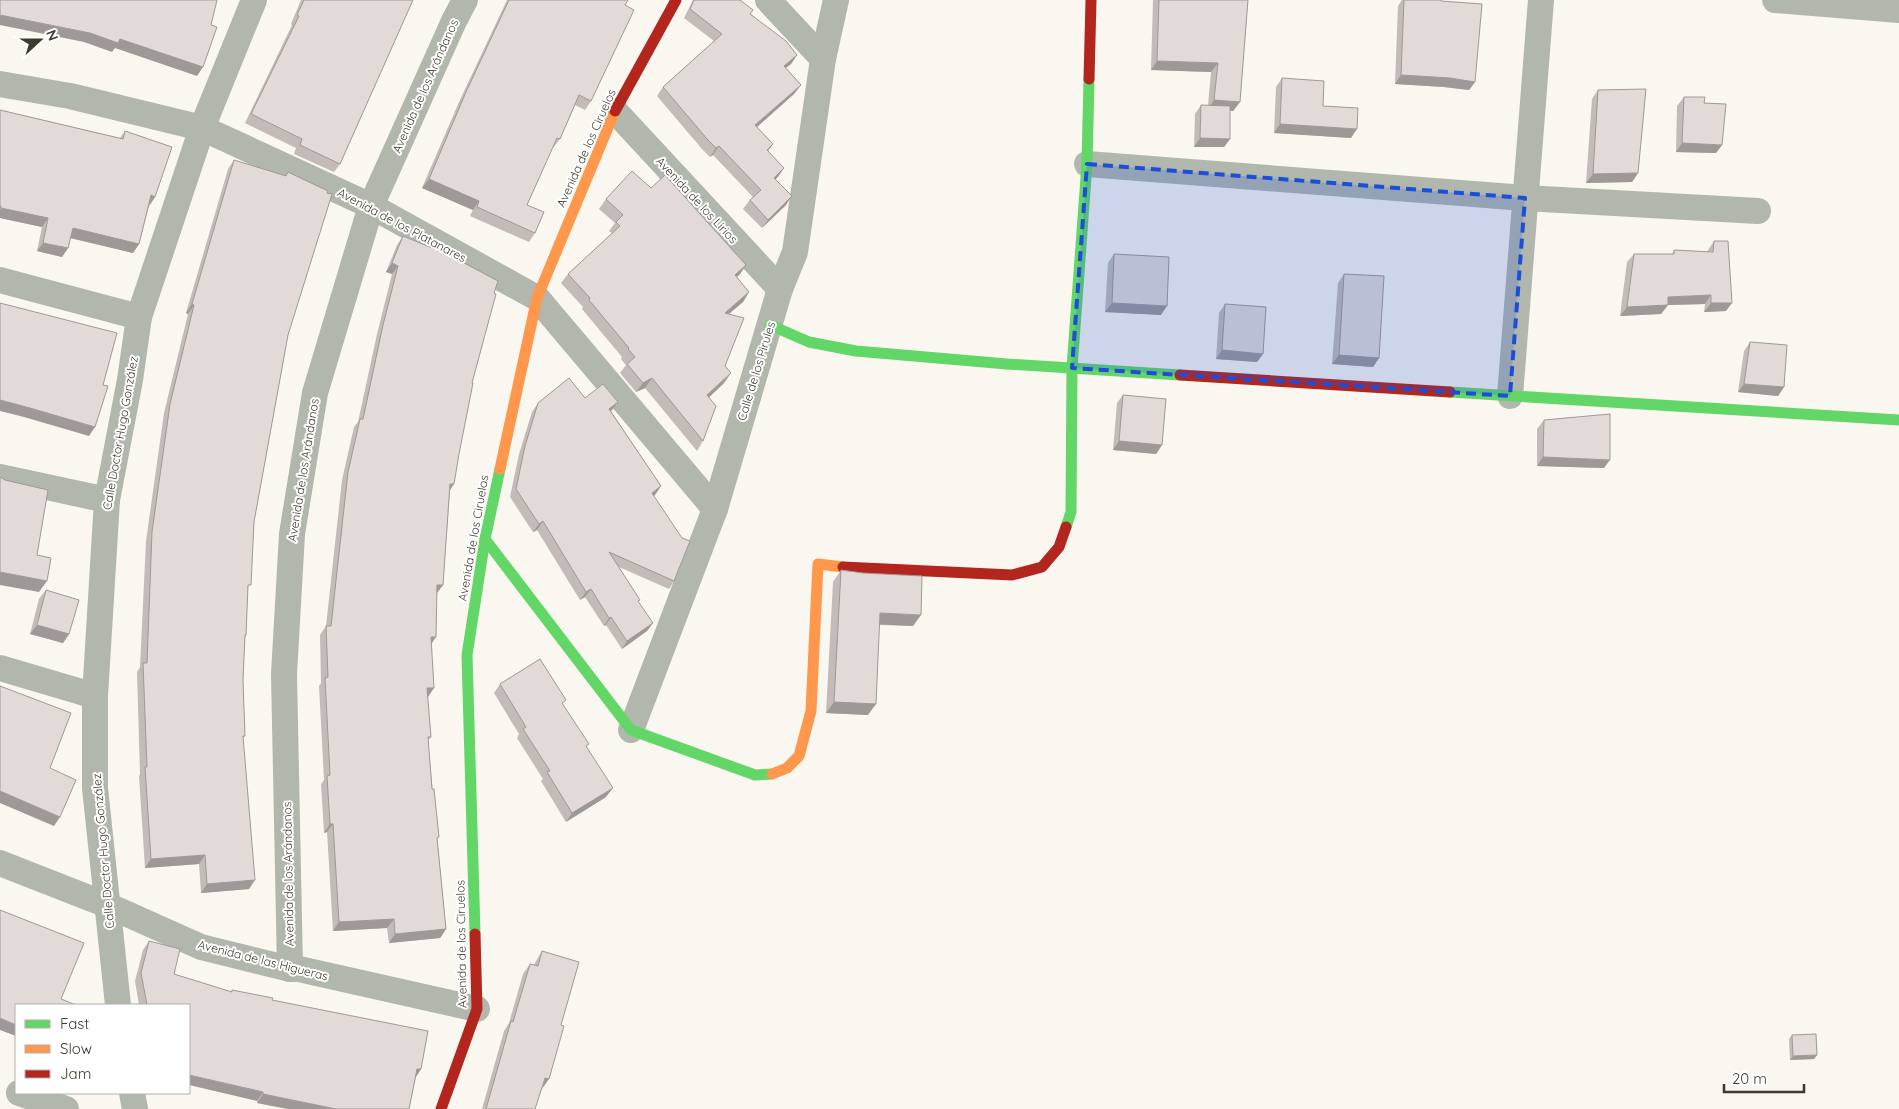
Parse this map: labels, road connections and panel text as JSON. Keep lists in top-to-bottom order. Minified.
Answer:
{"streets":{"street":["Avenida de los Arándanos","Avenida de los Ciruelos","Avenida de los Lirios","Avenida de los Platanares","Calle de los Pirules","Calle Doctor Hugo González","Avenida de las Higueras"]},"crossings":[["Avenida de los Arándanos","Avenida de los Platanares"],["Avenida de los Arándanos","Avenida de las Higueras"],["Avenida de los Ciruelos","Avenida de los Lirios"],["Avenida de los Ciruelos","Avenida de los Platanares"],["Avenida de los Ciruelos","Avenida de las Higueras"],["Avenida de los Lirios","Calle de los Pirules"],["Avenida de los Platanares","Calle de los Pirules"],["Avenida de los Platanares","Calle Doctor Hugo González"],["Calle Doctor Hugo González","Avenida de las Higueras"]],"legend":["Fast","Slow","Jam"],"scale_bar":"20 m","north":"right"}
